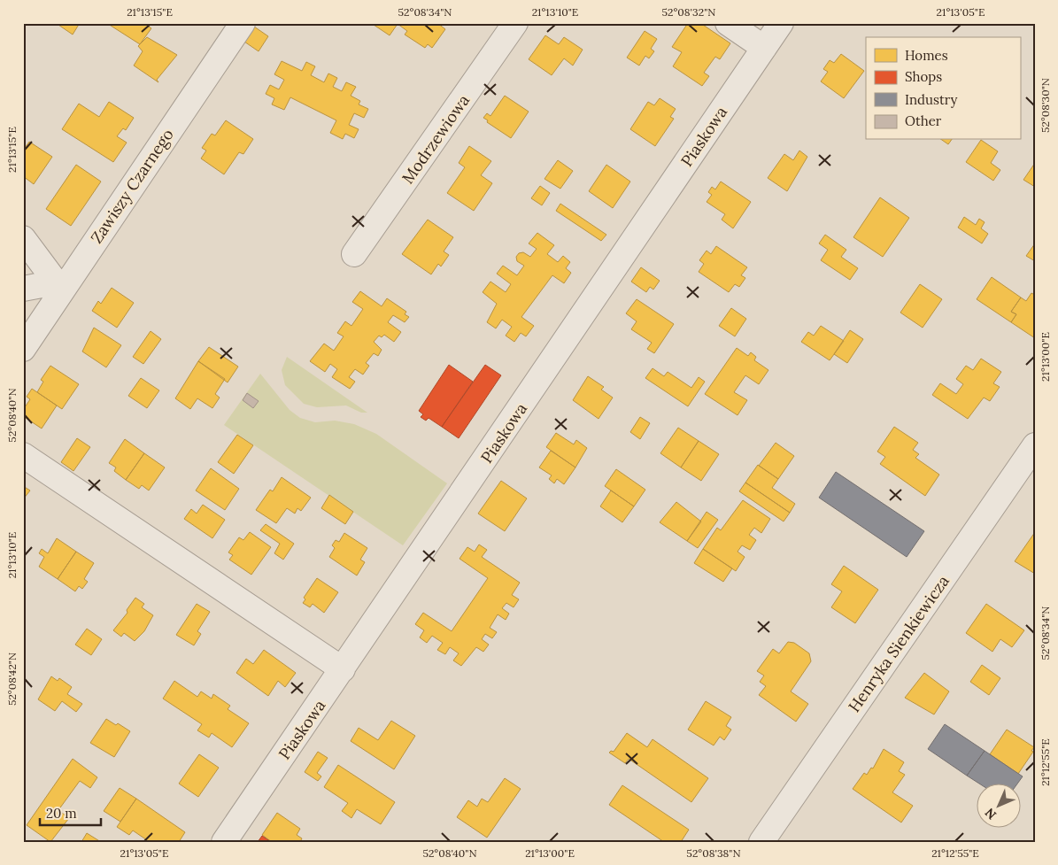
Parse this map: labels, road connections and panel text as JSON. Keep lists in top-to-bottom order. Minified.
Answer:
{"streets":{"street":["Piaskowa","Modrzewiowa","Zawiszy Czarnego","Henryka Sienkiewicza"]},"legend":["Homes","Shops","Industry","Other"],"scale_bar":"20 m","north":"bottom left","coordinates":["21°13'15\"E","52°08'34\"N","21°13'10\"E","52°08'32\"N","21°13'05\"E","52°08'30\"N","21°13'00\"E","52°08'40\"N","52°08'42\"N","21°12'55\"E","52°08'38\"N"]}
